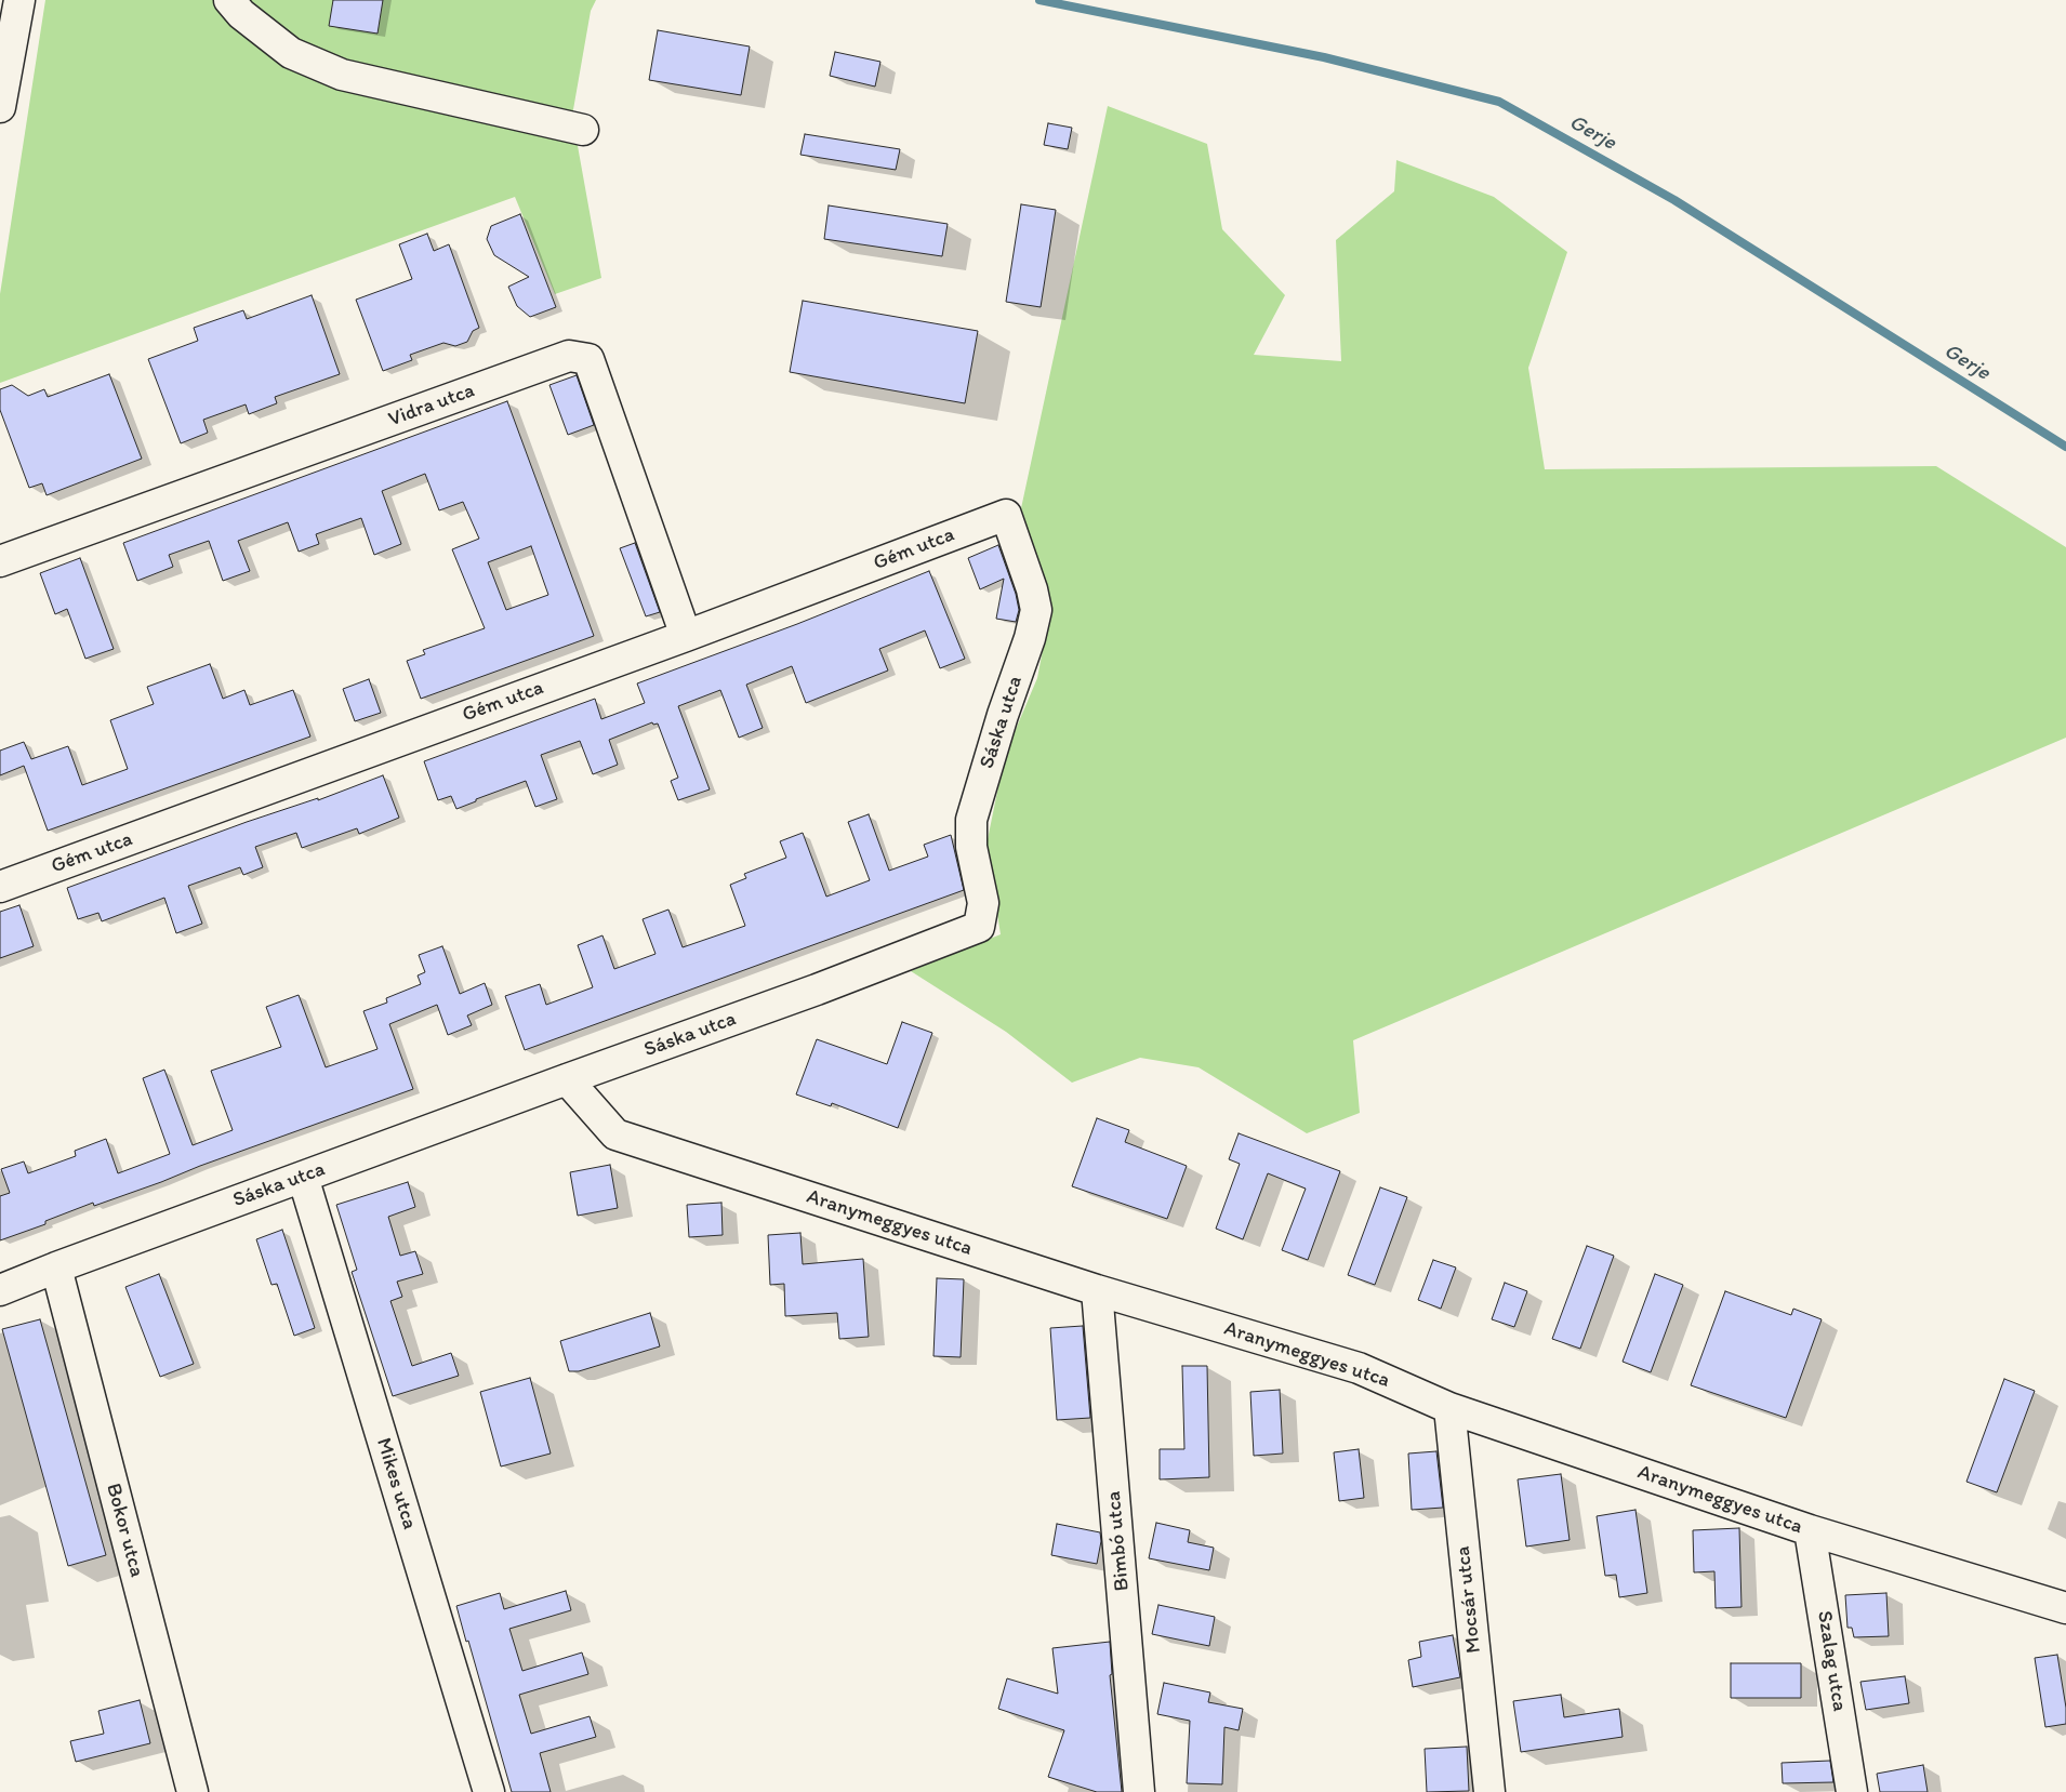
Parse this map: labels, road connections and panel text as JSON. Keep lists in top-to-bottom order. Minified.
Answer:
{"streets":{"street":["Vidra utca","Gém utca","Sáska utca","Aranymeggyes utca","Mikes utca","Bokor utca","Bimbó utca","Mocsár utca","Szalag utca"]},"crossings":[["Vidra utca","Gém utca"],["Gém utca","Sáska utca"],["Sáska utca","Aranymeggyes utca"],["Sáska utca","Mikes utca"],["Sáska utca","Bokor utca"],["Aranymeggyes utca","Bimbó utca"],["Aranymeggyes utca","Mocsár utca"],["Aranymeggyes utca","Szalag utca"]],"water":["Gerje"]}
